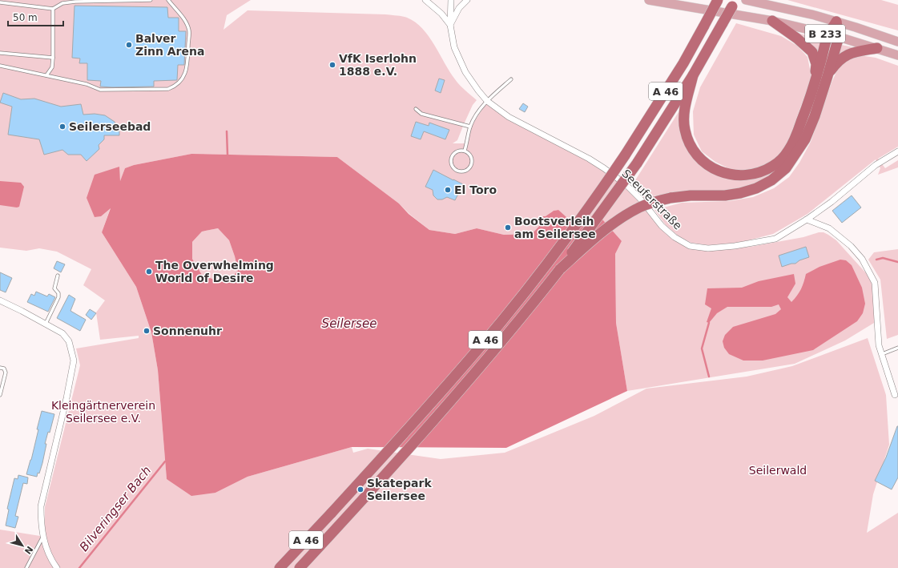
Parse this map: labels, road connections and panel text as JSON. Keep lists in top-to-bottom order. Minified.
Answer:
{"streets":{"highway":["A 46"],"main road":["B 233"],"street":["Seeuferstraße"]},"water":["Seilersee","Bilveringser Bach"],"parks":["Kleingärtnerverein Seilersee e.V.","Seilerwald"],"places":["Balver Zinn Arena","VfK Iserlohn 1888 e.V.","Seilerseebad","El Toro","Bootsverleih am Seilersee","The Overwhelming World of Desire","Sonnenuhr","Skatepark Seilersee"],"scale_bar":"50 m","north":"bottom right"}
